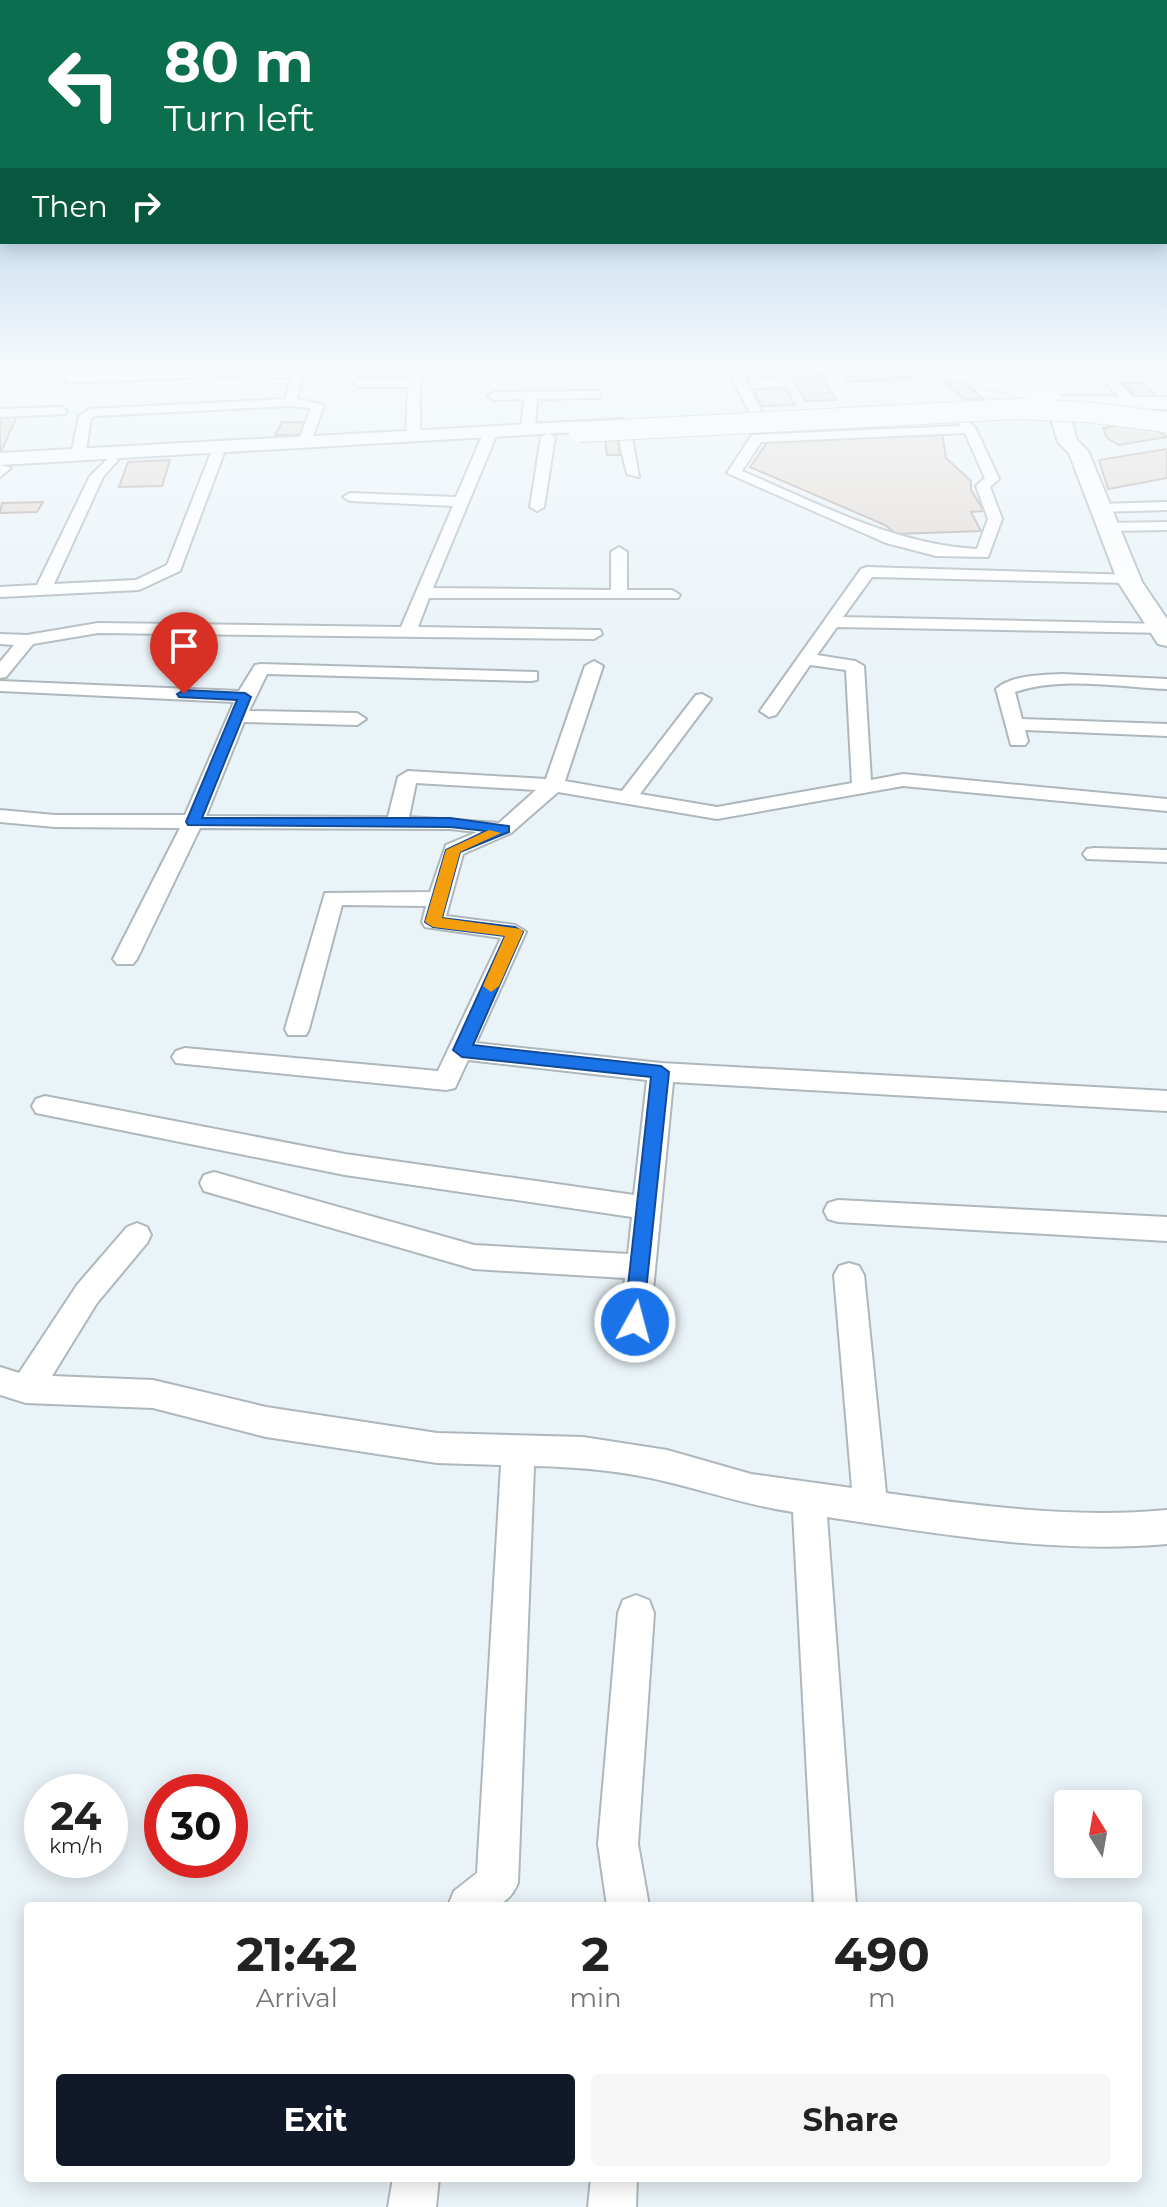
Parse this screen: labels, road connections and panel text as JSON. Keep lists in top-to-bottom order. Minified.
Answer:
{"north":"top","page":{"turn":["80 m","Turn left"],"then":"Then","speed":"24 km/h","limit":"30","eta":["21:42","Arrival","2","min","490","m"],"buttons":["Exit","Share"]}}
